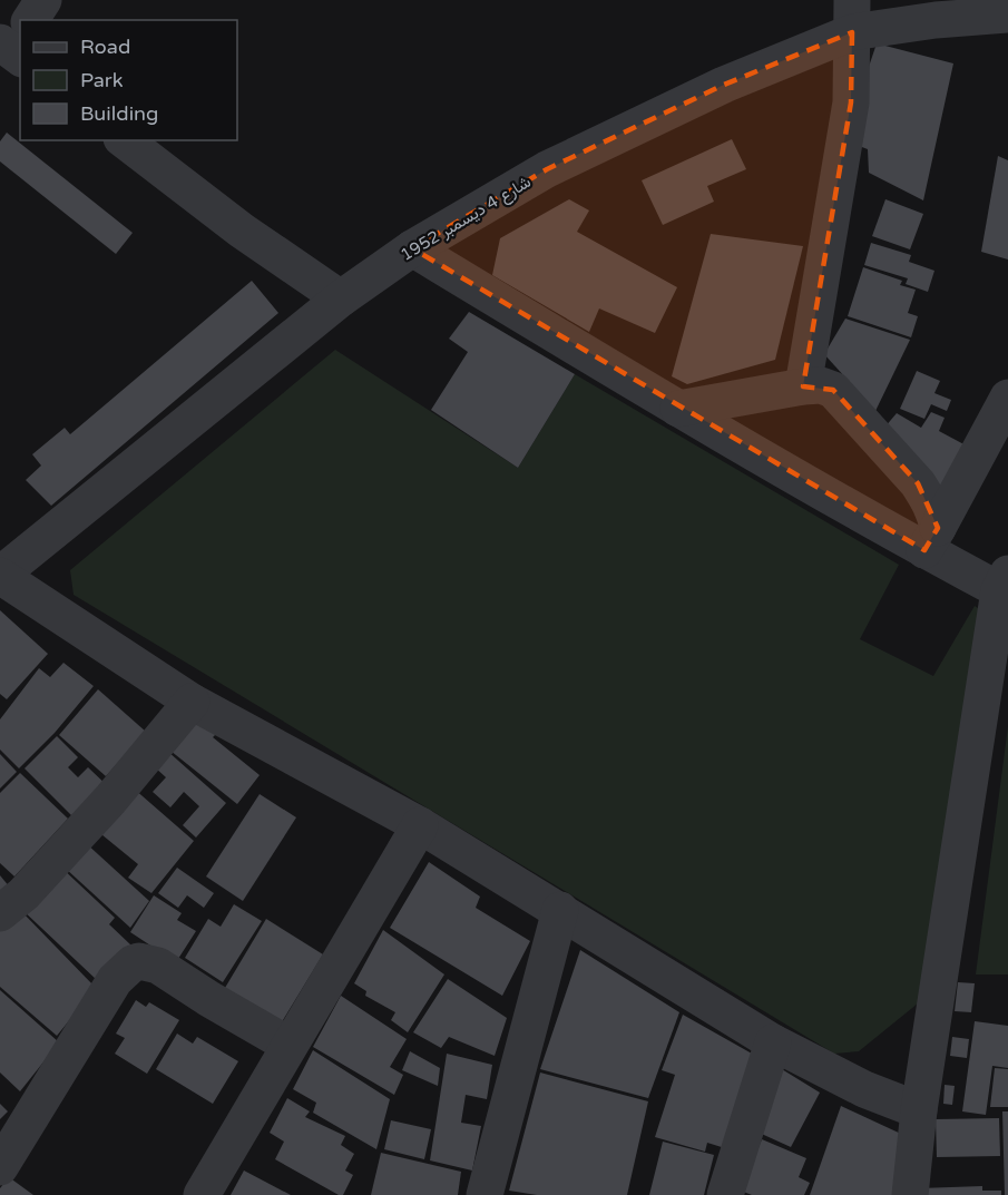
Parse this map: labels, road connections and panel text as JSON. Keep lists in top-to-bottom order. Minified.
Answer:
{"streets":{"street":["شارع 4 ديسمبر 1952"]},"legend":["Road","Park","Building"]}
